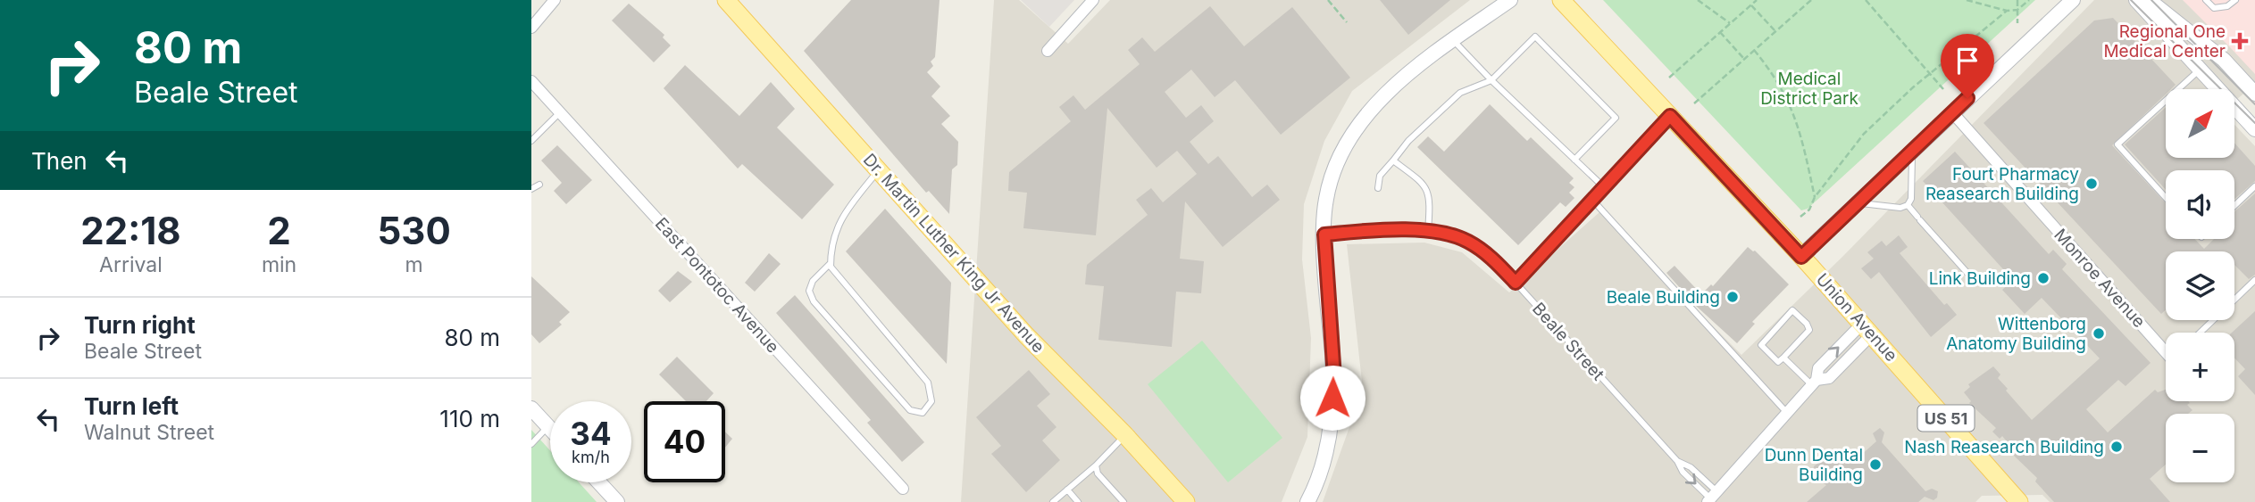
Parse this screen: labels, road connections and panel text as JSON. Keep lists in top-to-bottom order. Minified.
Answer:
{"streets":{"main road":["Dr. Martin Luther King Jr Avenue","Union Avenue","US 51"],"street":["Monroe Avenue","East Pontotoc Avenue","Beale Street"]},"parks":["Medical District Park"],"places":{"health":["Regional One Medical Center"],"other":["Fourt Pharmacy Reasearch Building","Link Building","Beale Building","Wittenborg Anatomy Building","Nash Reasearch Building","Dunn Dental Building"]},"north":"top right","page":{"turn":["80 m","Beale Street"],"map_buttons":["+","−"],"then":"Then","eta":["22:18","Arrival","2","min","530","m"],"list":[{"name":"Turn right","note":"Beale Street","value":"80 m"},{"name":"Turn left","note":"Walnut Street","value":"110 m"}],"speed":"34 km/h","limit":"40"}}
